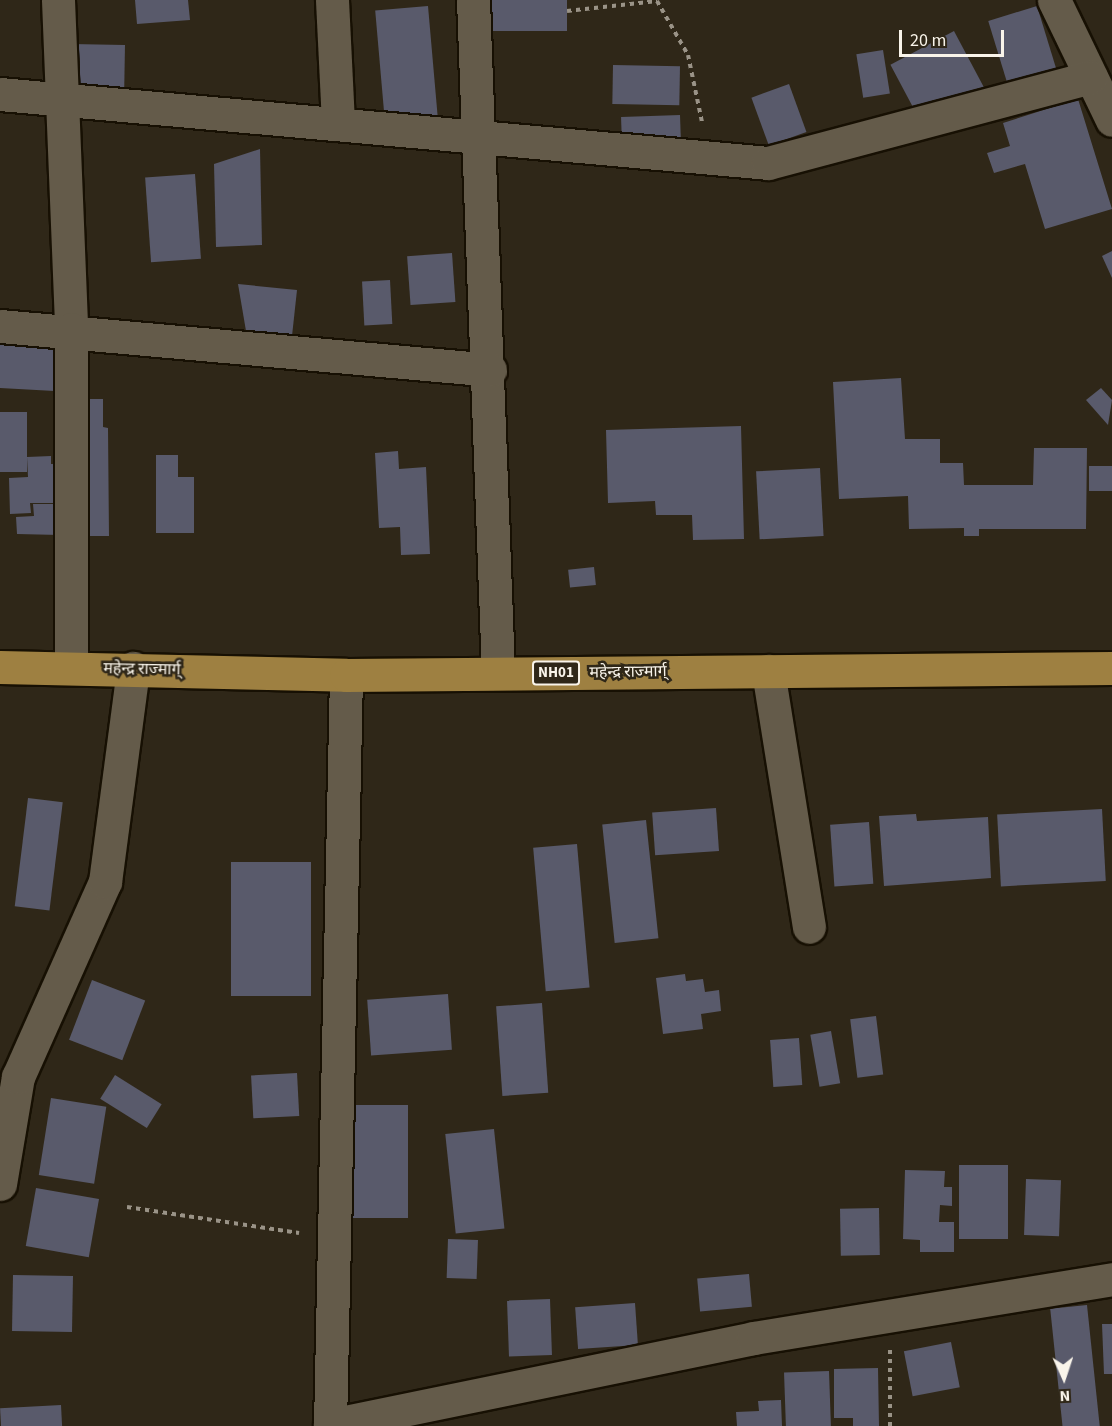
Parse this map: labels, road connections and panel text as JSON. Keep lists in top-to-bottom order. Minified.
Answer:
{"streets":{"highway":["महेन्द्र राज्मार्ग्","NH01"]},"scale_bar":"20 m","north":"bottom"}
